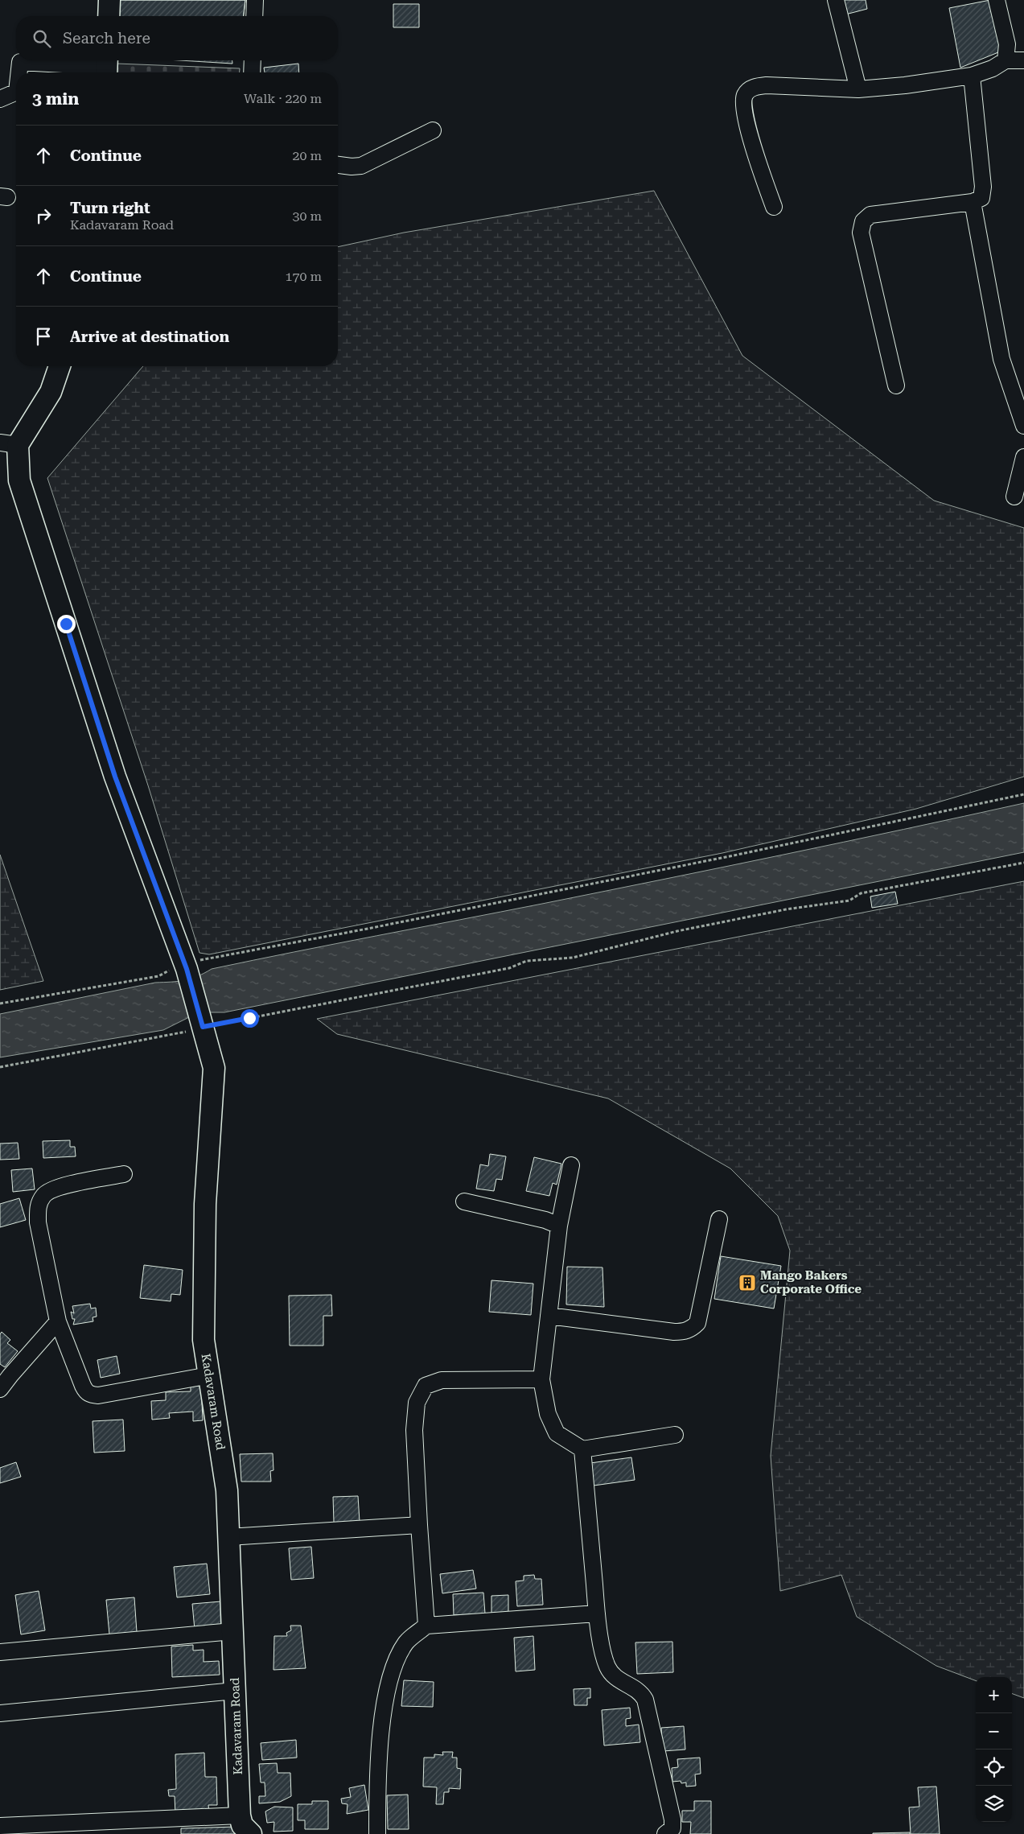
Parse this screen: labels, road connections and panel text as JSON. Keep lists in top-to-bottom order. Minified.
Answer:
{"streets":{"main road":["Kadavaram Road"]},"places":{"building":["Mango Bakers Corporate Office"]},"page":{"search":"Search here","heading":["3 min","Walk · 220 m"],"list":[["Continue","20 m"],["Turn right","Kadavaram Road","30 m"],["Continue","170 m"],"Arrive at destination"],"map_buttons":["+","−"]}}
